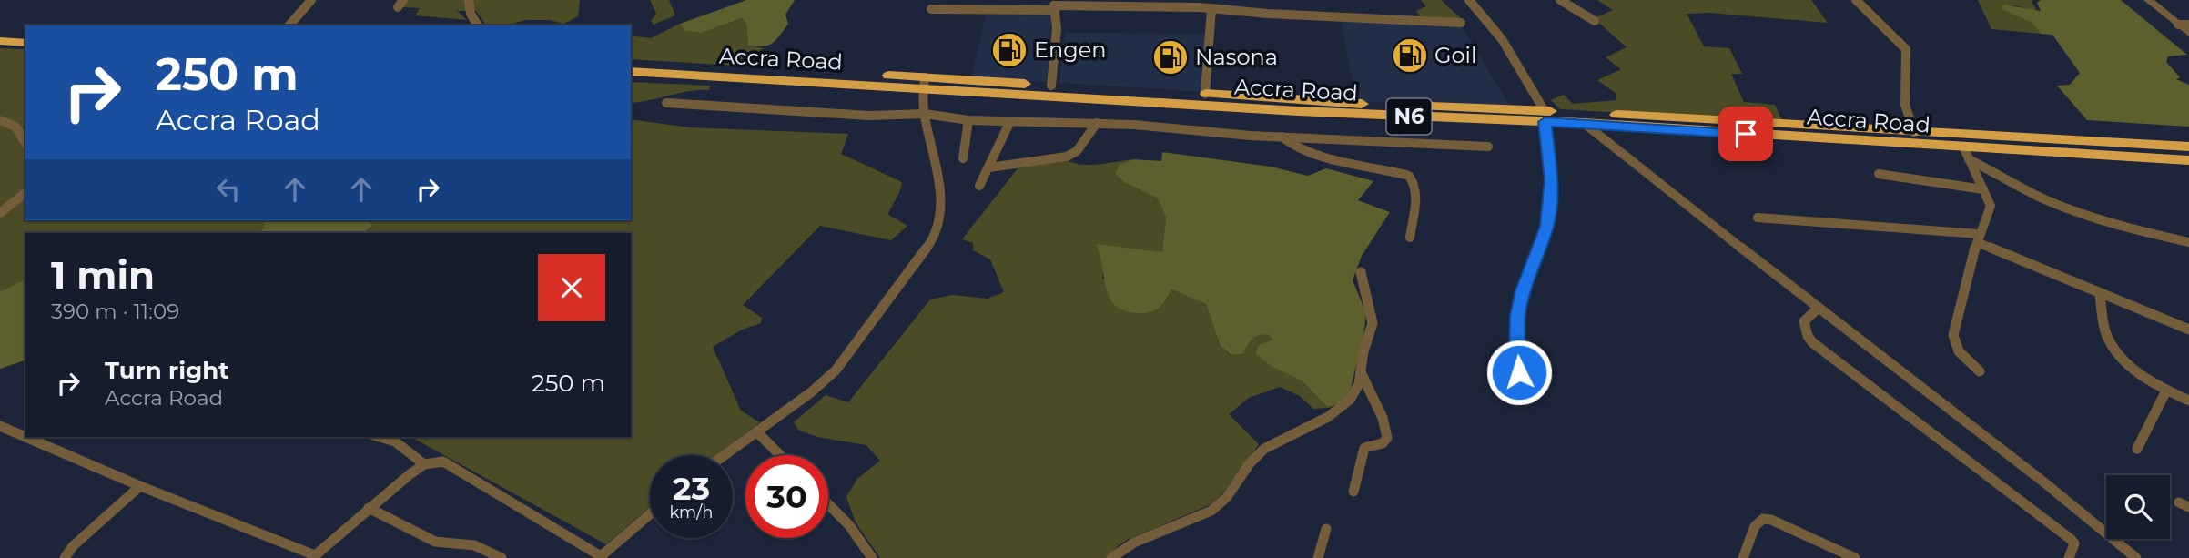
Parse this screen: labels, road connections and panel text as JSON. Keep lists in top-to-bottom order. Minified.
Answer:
{"streets":{"highway":["Accra Road","N6"]},"places":{"fuel station":["Engen","Goil","Nasona"]},"page":{"turn":["250 m","Accra Road"],"heading":["1 min","390 m · 11:09"],"list":[{"name":"Turn right","note":"Accra Road","value":"250 m"}],"speed":"23 km/h","limit":"30"}}
